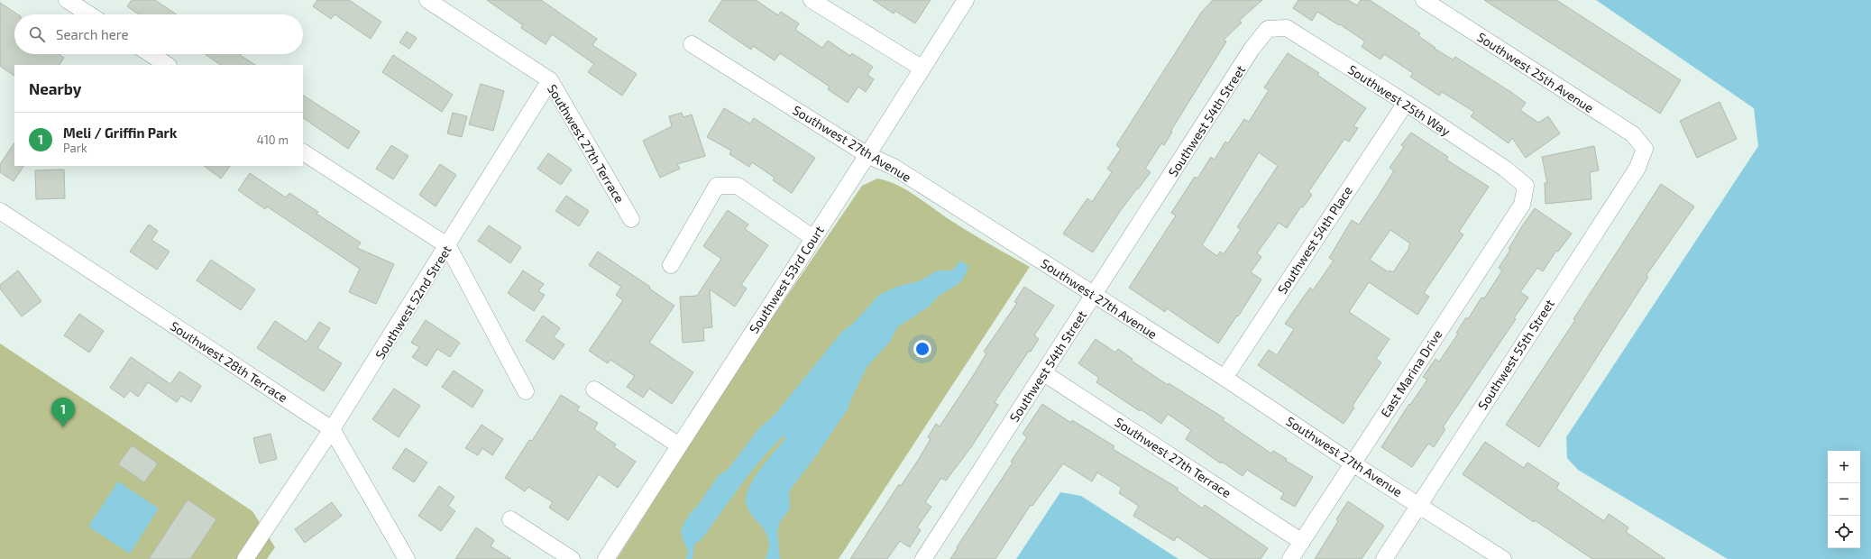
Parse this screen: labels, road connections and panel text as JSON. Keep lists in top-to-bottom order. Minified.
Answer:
{"streets":{"street":["Southwest 25th Avenue","Southwest 25th Way","Southwest 54th Street","Southwest 27th Terrace","Southwest 27th Avenue","Southwest 54th Place","Southwest 53rd Court","Southwest 52nd Street","Southwest 55th Street","Southwest 28th Terrace","East Marina Drive"]},"crossings":[["Southwest 25th Avenue","Southwest 55th Street"],["Southwest 25th Way","Southwest 54th Street"],["Southwest 25th Way","Southwest 54th Place"],["Southwest 25th Way","East Marina Drive"],["Southwest 54th Street","Southwest 27th Terrace"],["Southwest 54th Street","Southwest 27th Avenue"],["Southwest 27th Terrace","Southwest 52nd Street"],["Southwest 27th Terrace","East Marina Drive"],["Southwest 27th Avenue","Southwest 54th Place"],["Southwest 27th Avenue","Southwest 53rd Court"],["Southwest 27th Avenue","Southwest 55th Street"],["Southwest 27th Avenue","East Marina Drive"],["Southwest 52nd Street","Southwest 28th Terrace"]],"page":{"search":"Search here","heading":"Nearby","list":[{"mark":"1","name":"Meli / Griffin Park","note":"Park","value":"410 m"}],"pins":"1","map_buttons":["+","−"]}}
